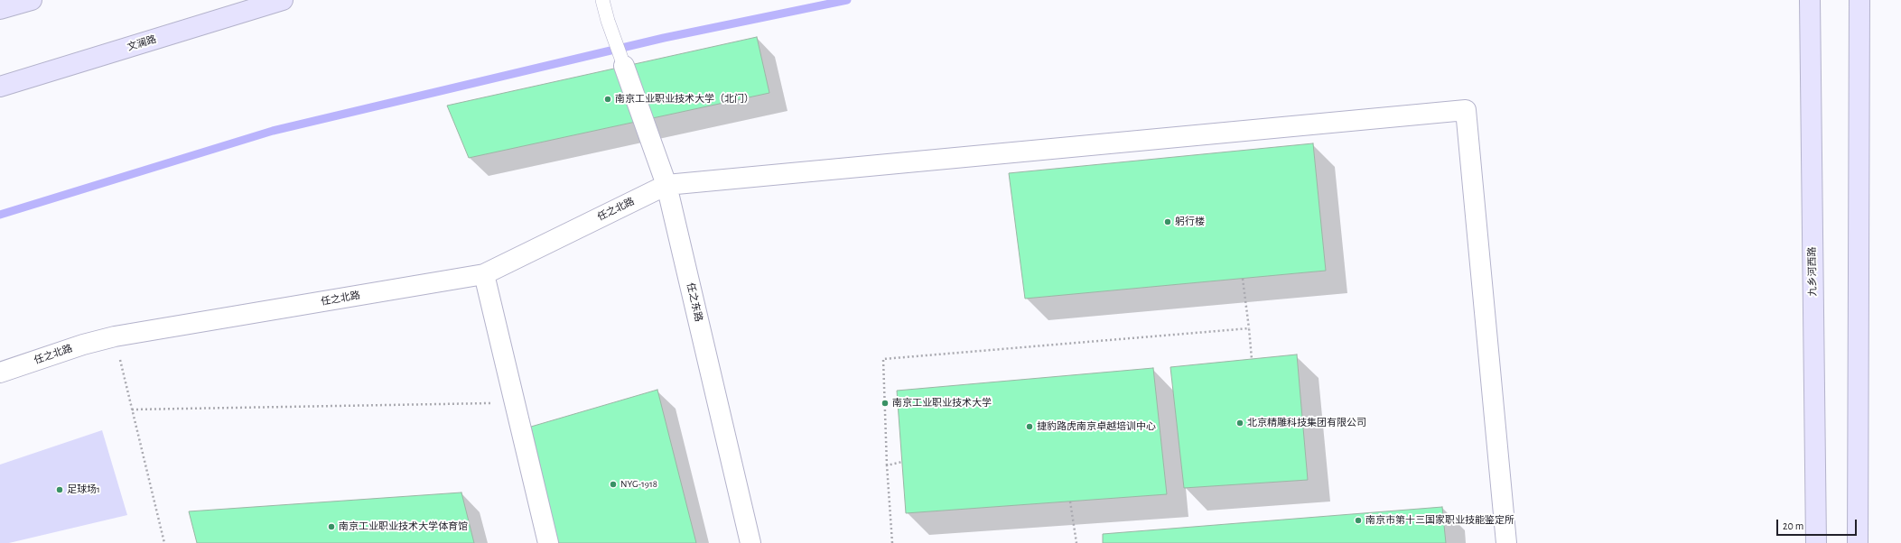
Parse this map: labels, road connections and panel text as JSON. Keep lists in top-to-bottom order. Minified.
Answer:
{"streets":{"main road":["文澜路","九乡河西路"],"street":["任之北路","任之东路"]},"crossings":[["任之北路","任之东路"]],"places":["南京工业职业技术大学（北门）","躬行楼","南京工业职业技术大学","北京精雕科技集团有限公司","捷豹路虎南京卓越培训中心","NYG-1918","足球场1","南京市第十三国家职业技能鉴定所","南京工业职业技术大学体育馆"],"scale_bar":"20 m"}
